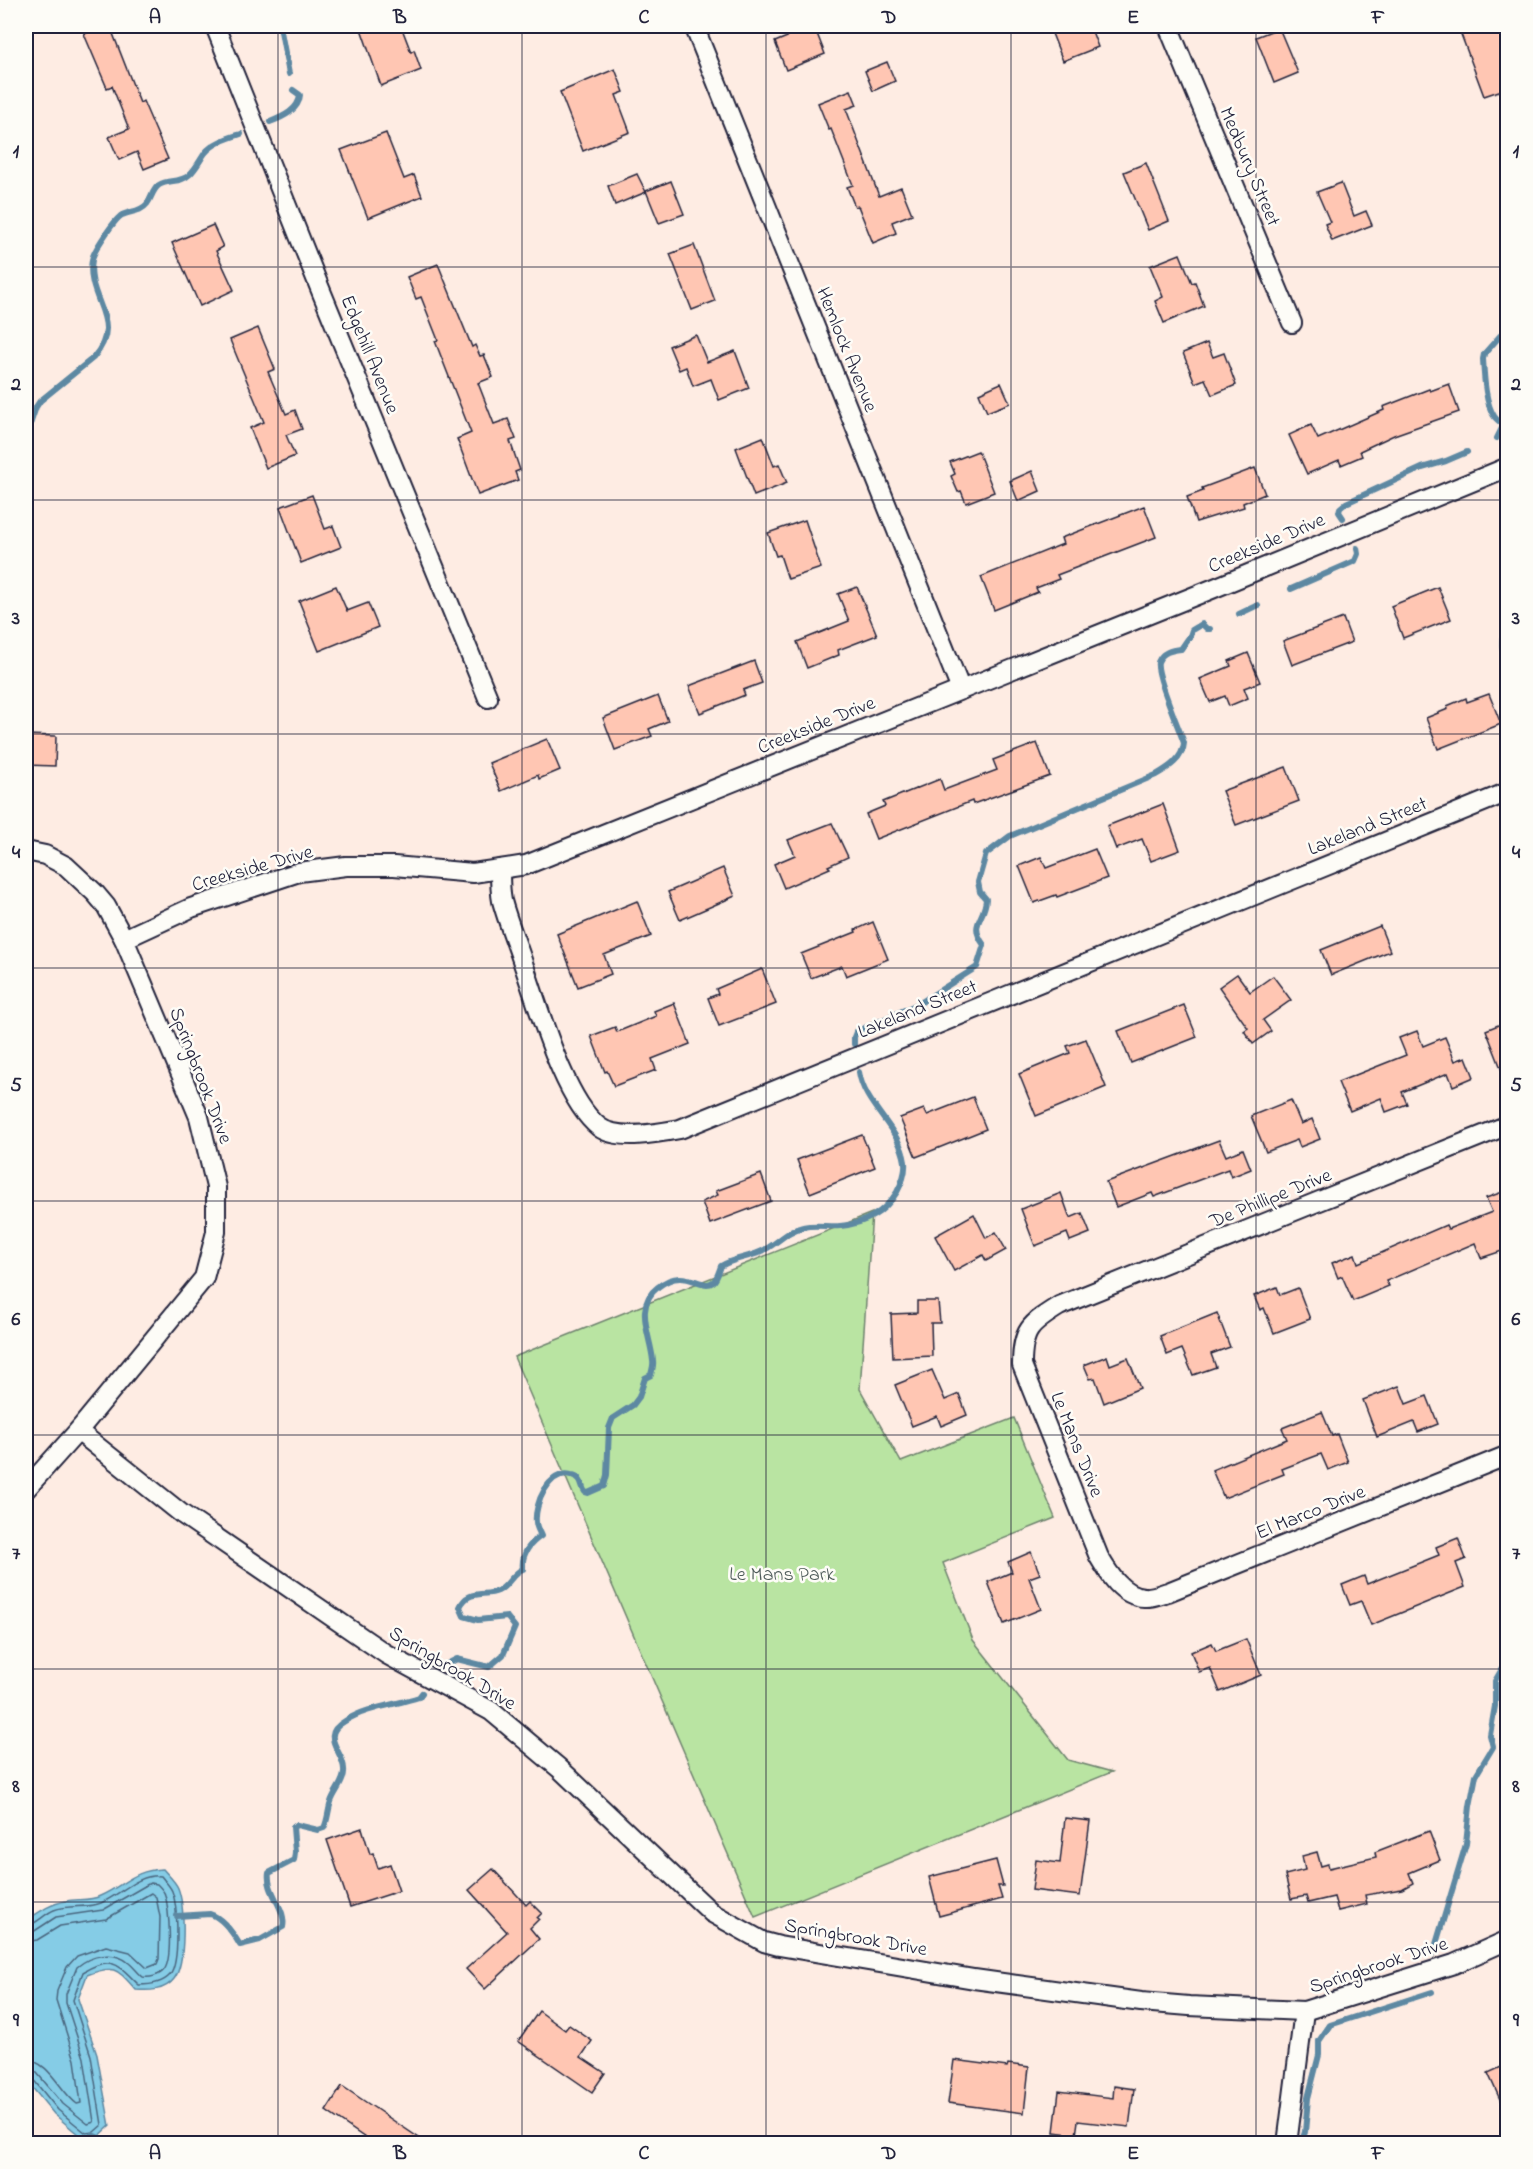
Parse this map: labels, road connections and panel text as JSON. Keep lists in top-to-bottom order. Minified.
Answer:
{"streets":{"street":["Medbury Street","Hemlock Avenue","Edgehill Avenue","Creekside Drive","Lakeland Street","Springbrook Drive","De Phillipe Drive","Le Mans Drive","El Marco Drive"]},"crossings":[["Hemlock Avenue","Creekside Drive"],["Creekside Drive","Lakeland Street"],["Creekside Drive","Springbrook Drive"],["De Phillipe Drive","Le Mans Drive"],["Le Mans Drive","El Marco Drive"]],"parks":["Le Mans Park"],"grid":{"columns":["A","B","C","D","E","F"],"rows":["1","2","3","4","5","6","7","8","9"]}}
